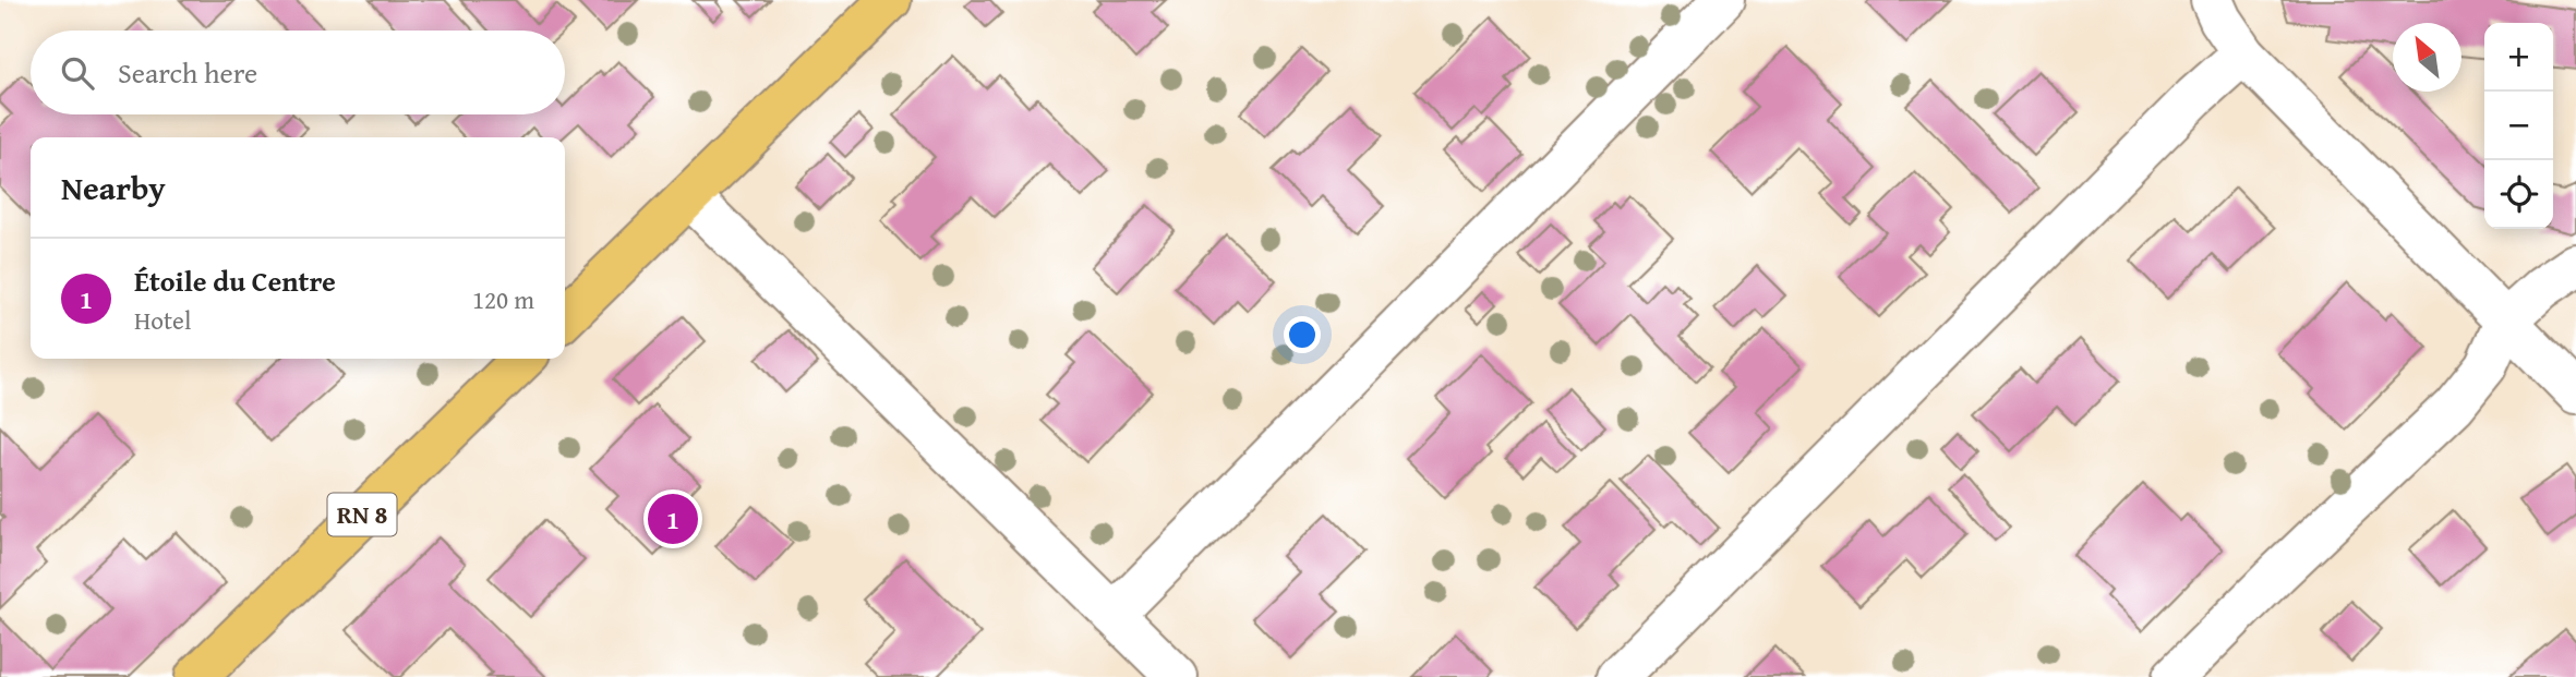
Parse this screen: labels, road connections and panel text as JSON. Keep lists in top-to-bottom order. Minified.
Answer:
{"streets":{"main road":["RN 8"]},"north":"top left","page":{"map_buttons":["+","−"],"search":"Search here","heading":"Nearby","list":[{"mark":"1","name":"Étoile du Centre","note":"Hotel","value":"120 m"}],"pins":"1"}}
